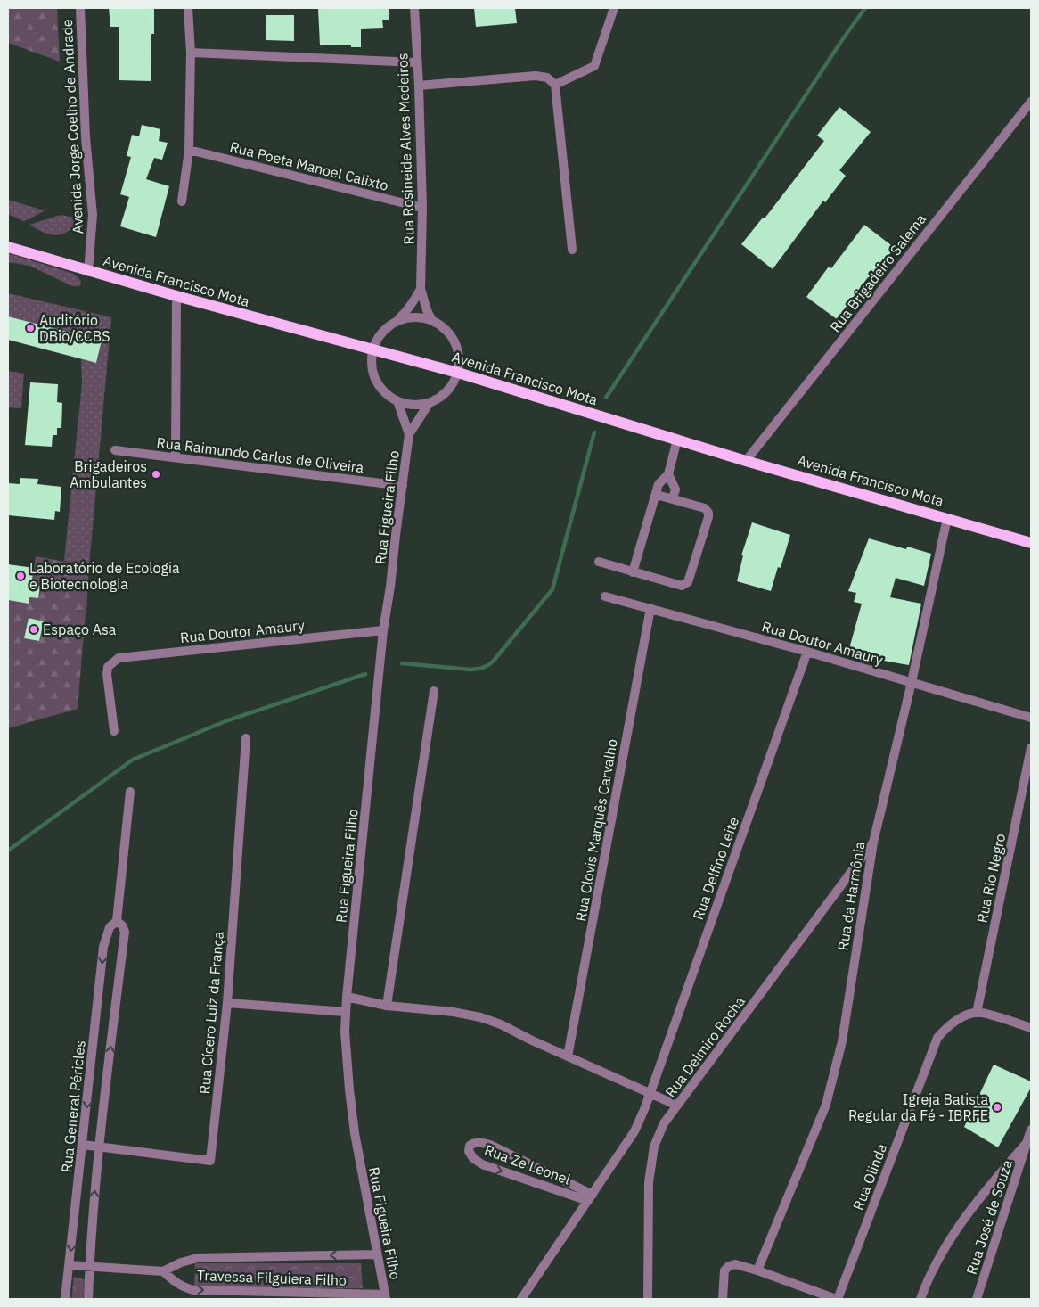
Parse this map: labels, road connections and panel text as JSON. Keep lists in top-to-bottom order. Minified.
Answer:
{"streets":{"main road":["Avenida Francisco Mota"],"street":["Avenida Jorge Coelho de Andrade","Rua Rosineide Alves Medeiros","Rua Poeta Manoel Calixto","Rua Brigadeiro Salema","Rua Raimundo Carlos de Oliveira","Rua Figueira Filho","Rua Doutor Amaury","Rua Clovis Marquês Carvalho","Rua Delfino Leite","Rua Rio Negro","Rua da Harmônia","Rua Cícero Luiz da França","Rua Delmiro Rocha","Rua General Péricles","Rua Ze Leonel","Rua Olinda","Rua José de Souza","Travessa Filguiera Filho"]},"crossings":[["Avenida Jorge Coelho de Andrade","Avenida Francisco Mota"],["Rua Rosineide Alves Medeiros","Rua Poeta Manoel Calixto"],["Rua Rosineide Alves Medeiros","Avenida Francisco Mota"],["Rua Brigadeiro Salema","Avenida Francisco Mota"],["Avenida Francisco Mota","Rua da Harmônia"],["Rua Raimundo Carlos de Oliveira","Rua Figueira Filho"],["Rua Figueira Filho","Rua Doutor Amaury"],["Rua Figueira Filho","Travessa Filguiera Filho"],["Rua Doutor Amaury","Rua Clovis Marquês Carvalho"],["Rua Doutor Amaury","Rua Delfino Leite"],["Rua Doutor Amaury","Rua da Harmônia"],["Rua Delfino Leite","Rua Ze Leonel"],["Rua Rio Negro","Rua Olinda"],["Rua da Harmônia","Rua Delmiro Rocha"],["Rua Cícero Luiz da França","Rua General Péricles"],["Rua General Péricles","Travessa Filguiera Filho"]],"places":["Auditório DBio/CCBS","Brigadeiros Ambulantes","Laboratório de Ecologia e Biotecnologia","Espaço Asa","Igreja Batista Regular da Fé - IBRFE"]}
